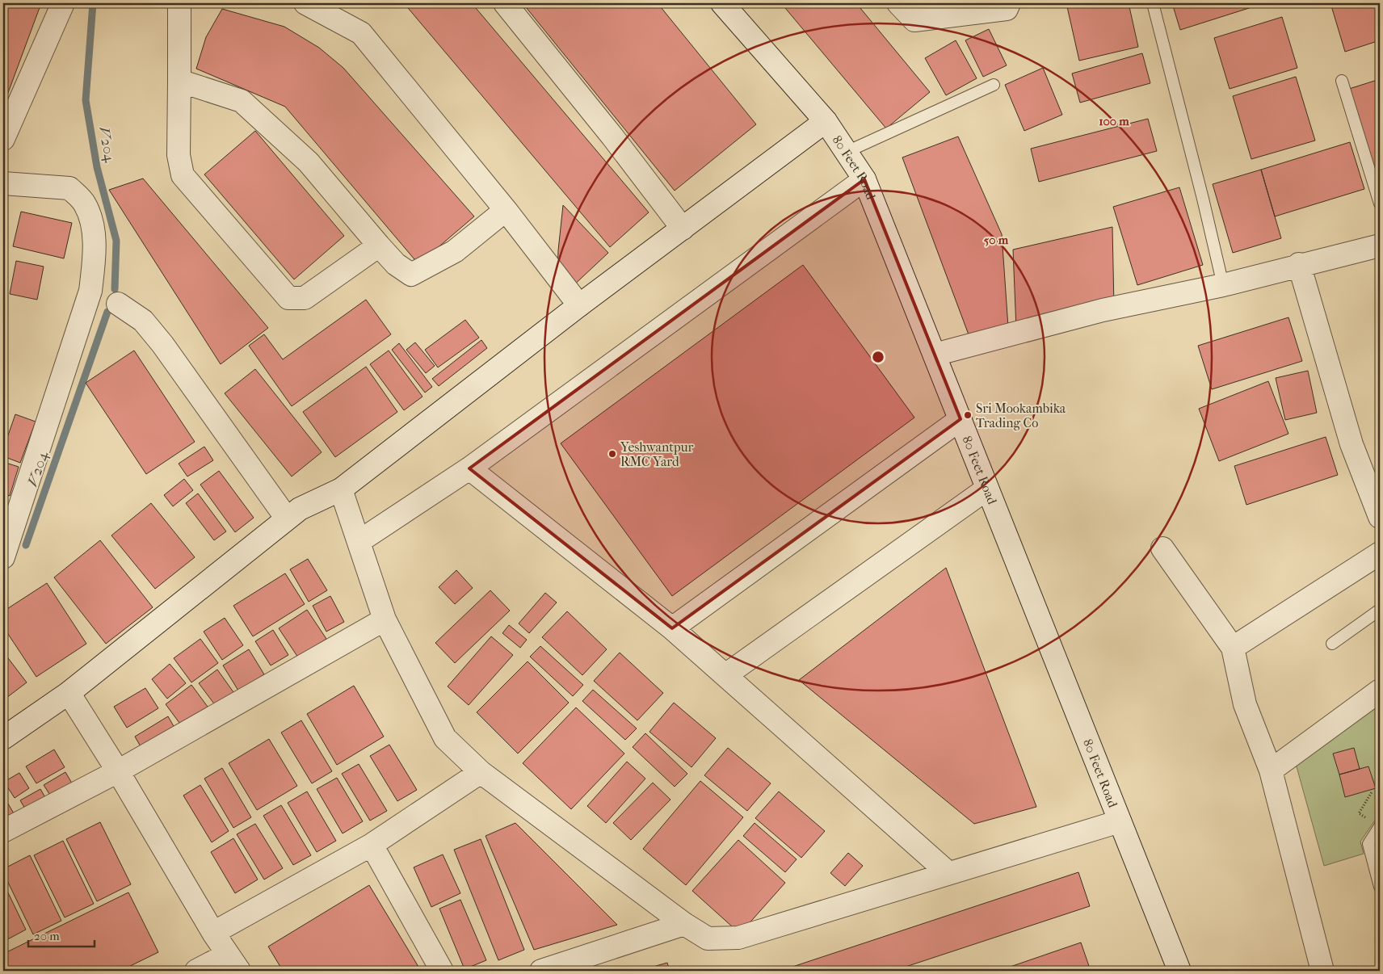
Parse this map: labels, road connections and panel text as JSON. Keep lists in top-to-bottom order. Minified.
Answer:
{"streets":{"street":["80 Feet Road"]},"water":["V204"],"places":["Sri Mookambika Trading Co","Yeshwantpur RMC Yard"],"scale_bar":"20 m","rings":["100 m","50 m"]}
